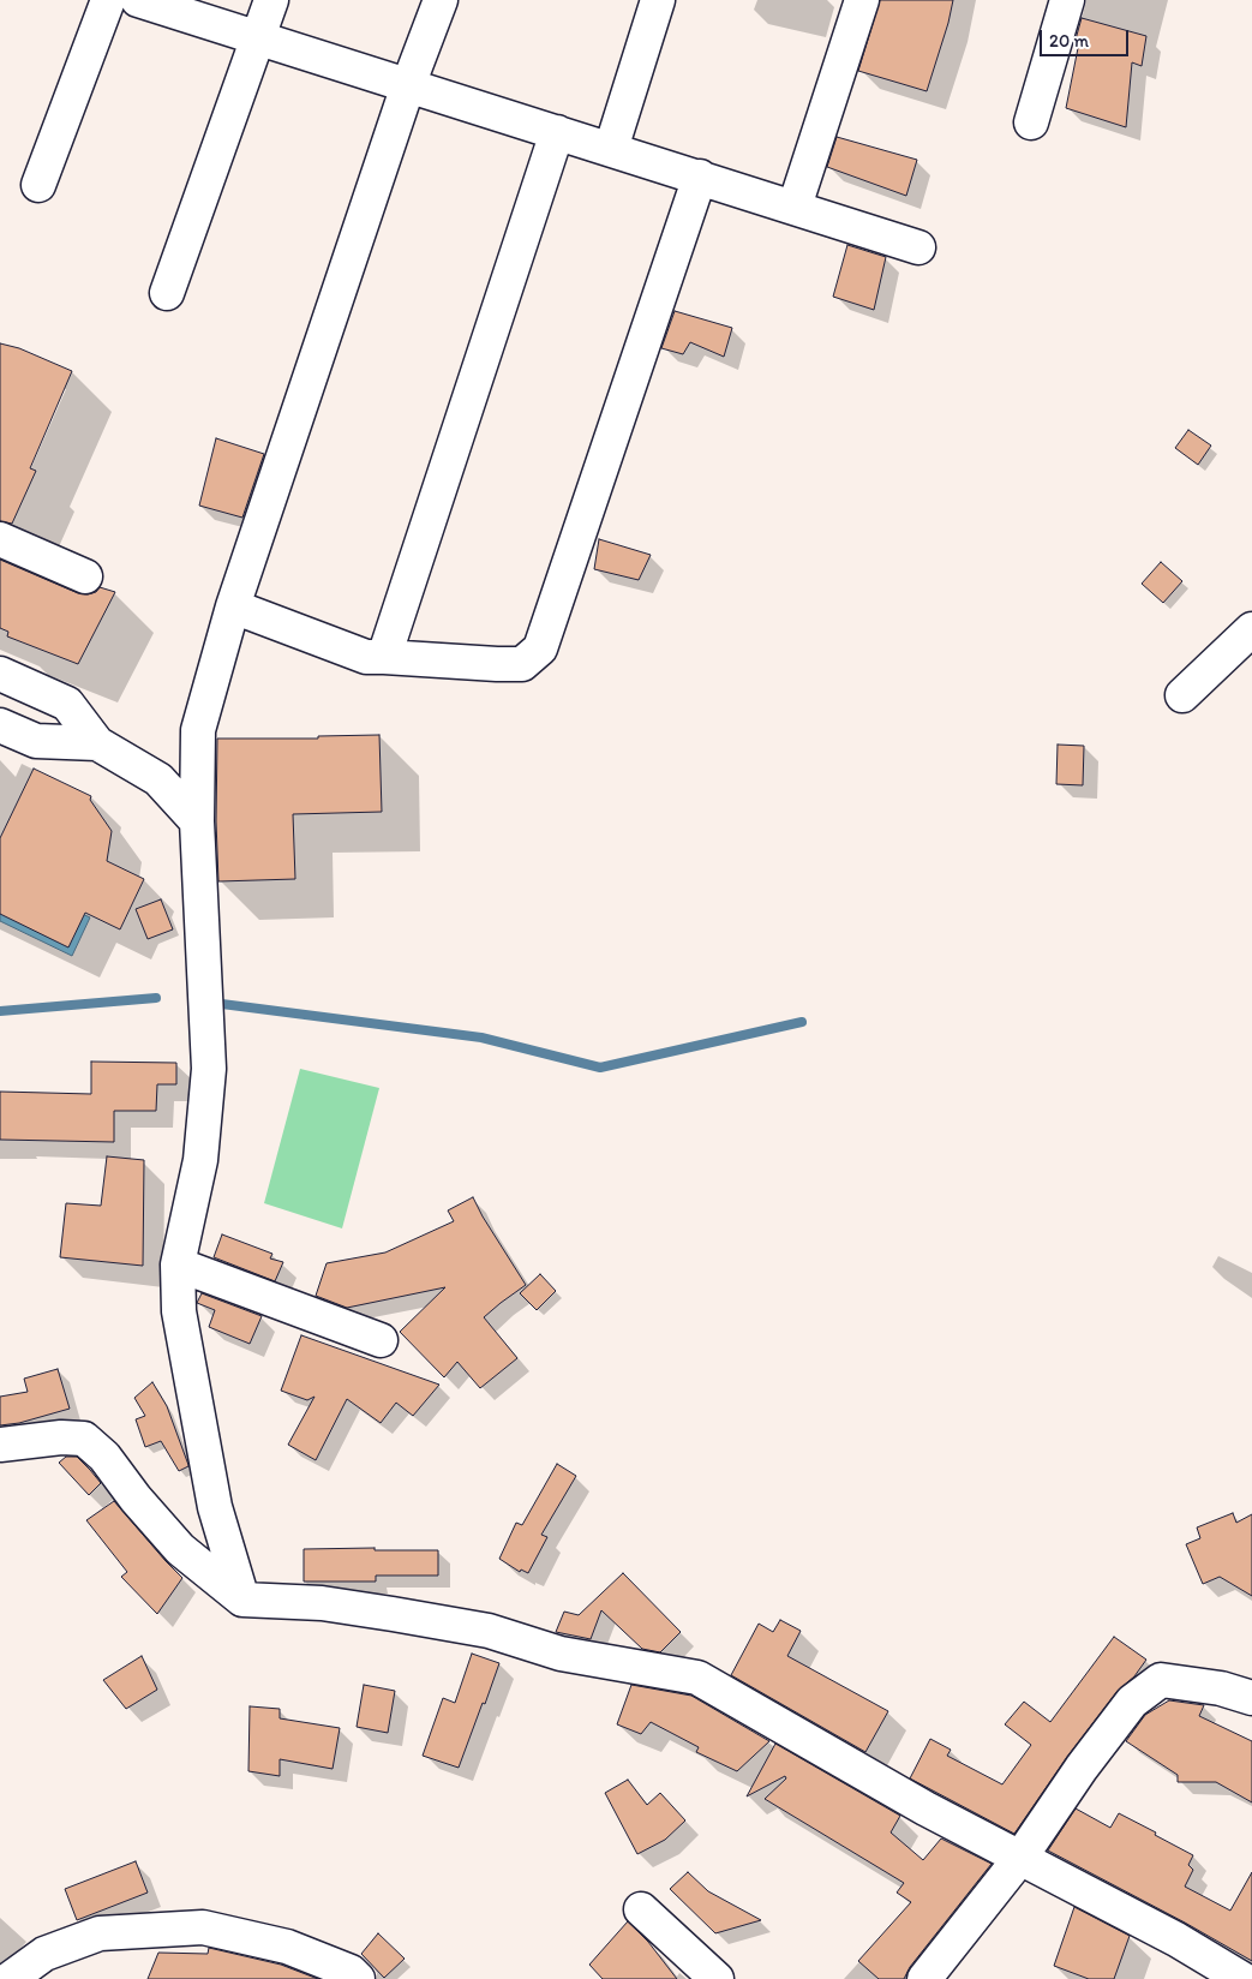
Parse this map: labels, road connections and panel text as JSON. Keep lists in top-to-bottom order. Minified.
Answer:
{"scale_bar":"20 m"}
